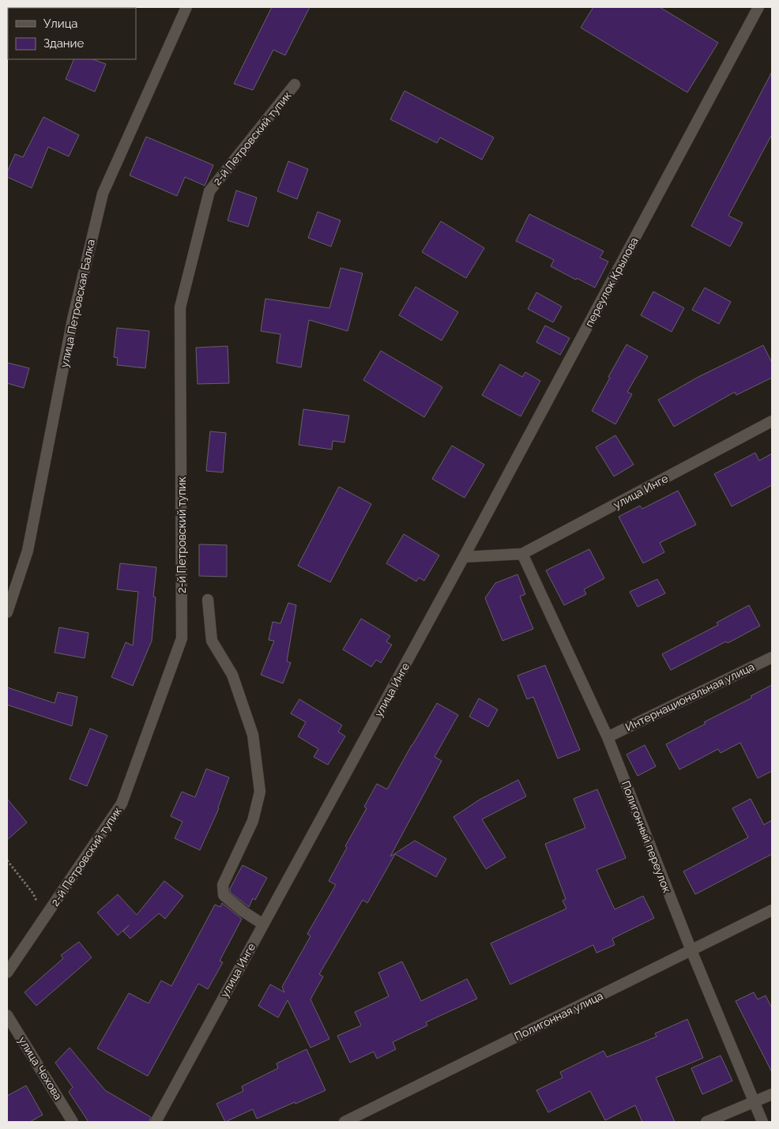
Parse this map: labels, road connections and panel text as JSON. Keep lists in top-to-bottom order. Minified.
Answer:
{"streets":{"street":["2-й Петровский тупик","переулок Крылова","улица Петровская Балка","улица Инге","Интернациональная улица","Полигонный переулок","Полигонная улица","улица Чехова"]},"crossings":[["переулок Крылова","улица Инге"],["улица Инге","Полигонный переулок"],["Интернациональная улица","Полигонный переулок"],["Полигонный переулок","Полигонная улица"]],"legend":["Улица","Здание"]}
